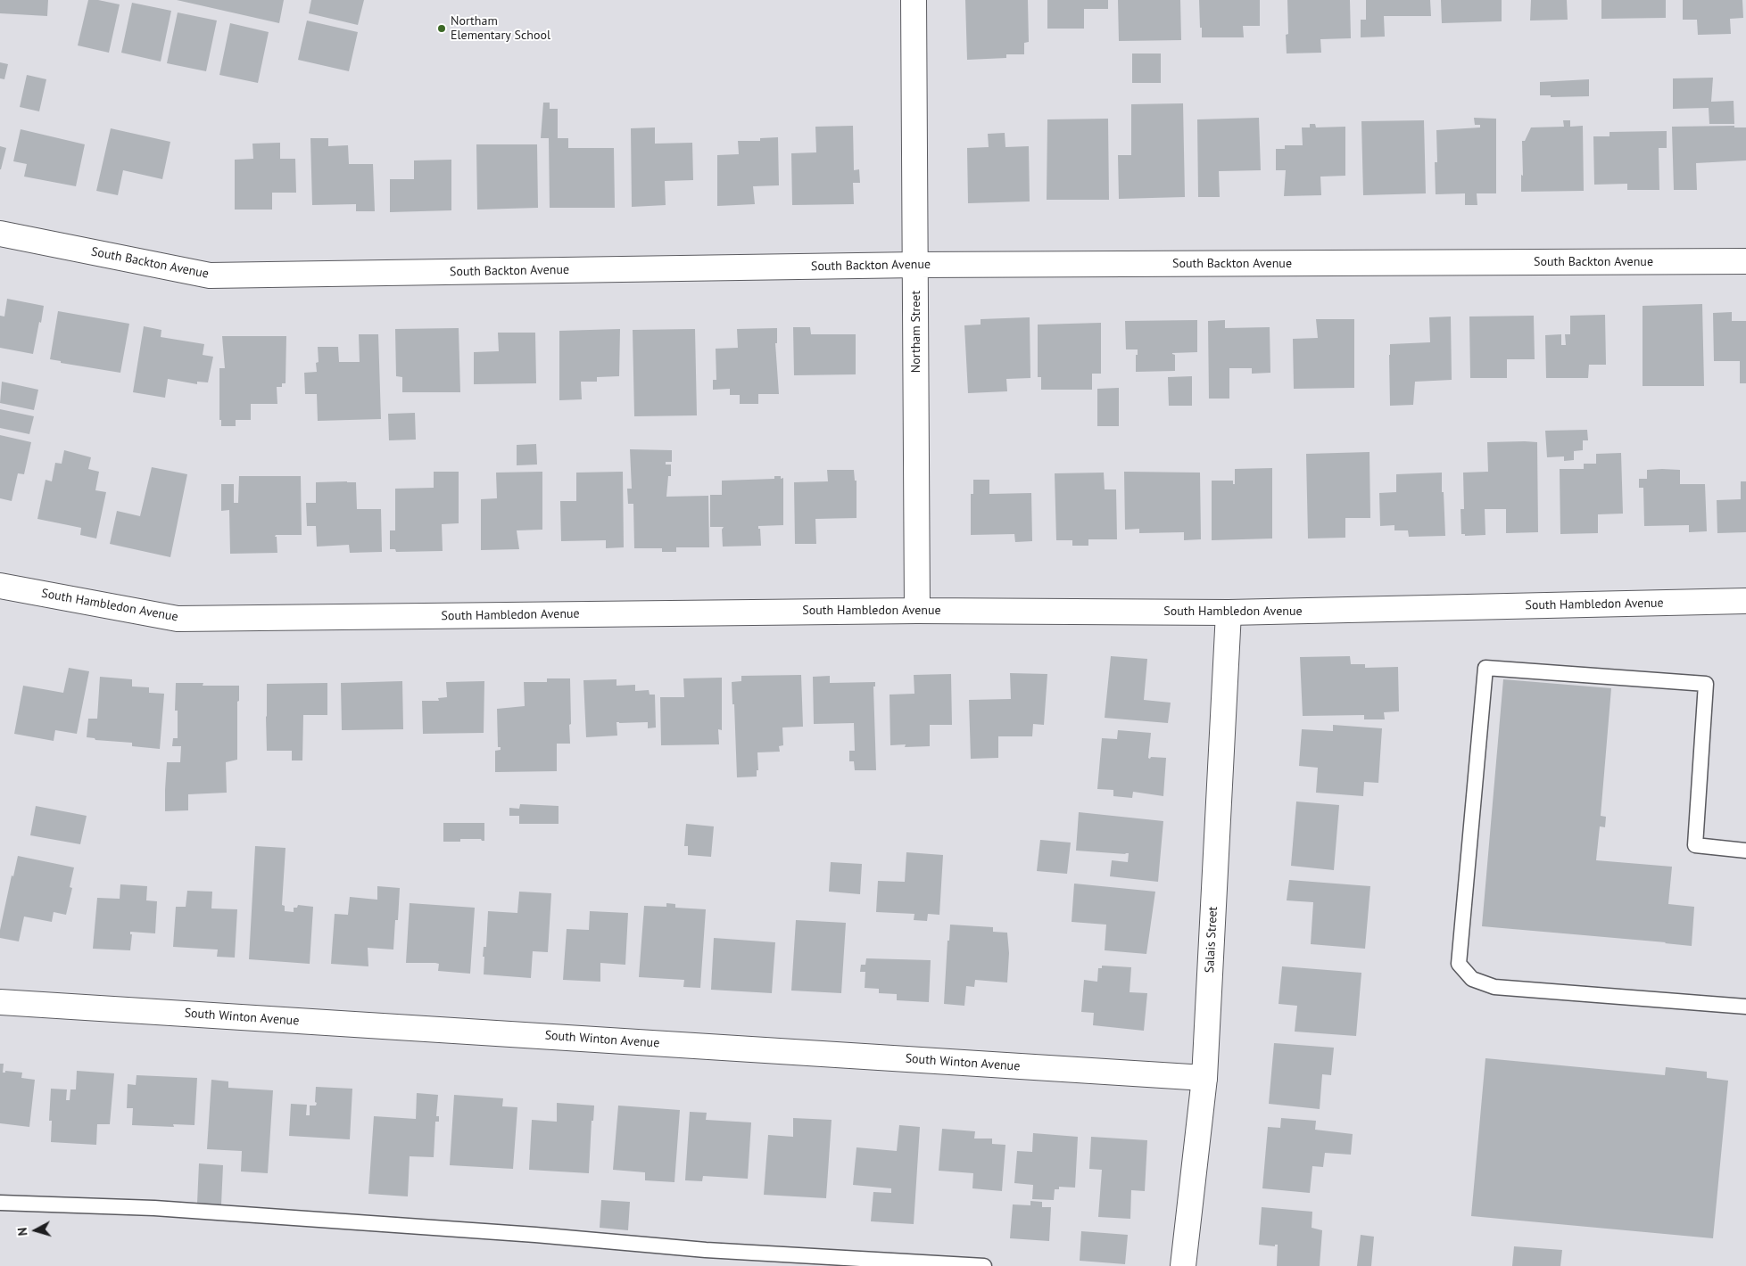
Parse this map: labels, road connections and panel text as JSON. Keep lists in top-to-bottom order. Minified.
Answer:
{"streets":{"street":["South Backton Avenue","Northam Street","South Hambledon Avenue","Salais Street","South Winton Avenue"]},"crossings":[["South Backton Avenue","Northam Street"],["Northam Street","South Hambledon Avenue"],["South Hambledon Avenue","Salais Street"],["Salais Street","South Winton Avenue"]],"places":["Northam Elementary School"],"north":"left"}
